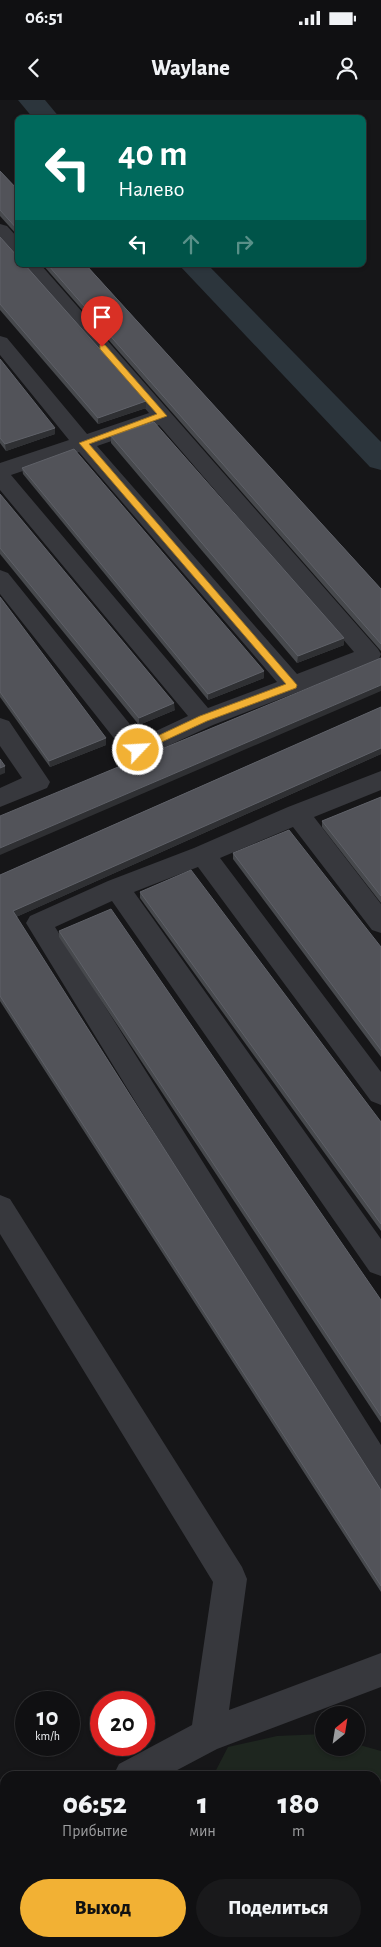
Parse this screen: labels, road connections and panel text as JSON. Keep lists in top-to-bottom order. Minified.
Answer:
{"north":"top right","page":{"status":"06:51","header":"Waylane","turn":["40 m","Налево"],"speed":"10 km/h","limit":"20","eta":["06:52","Прибытие","1","мин","180","m"],"buttons":["Выход","Поделиться"]}}
